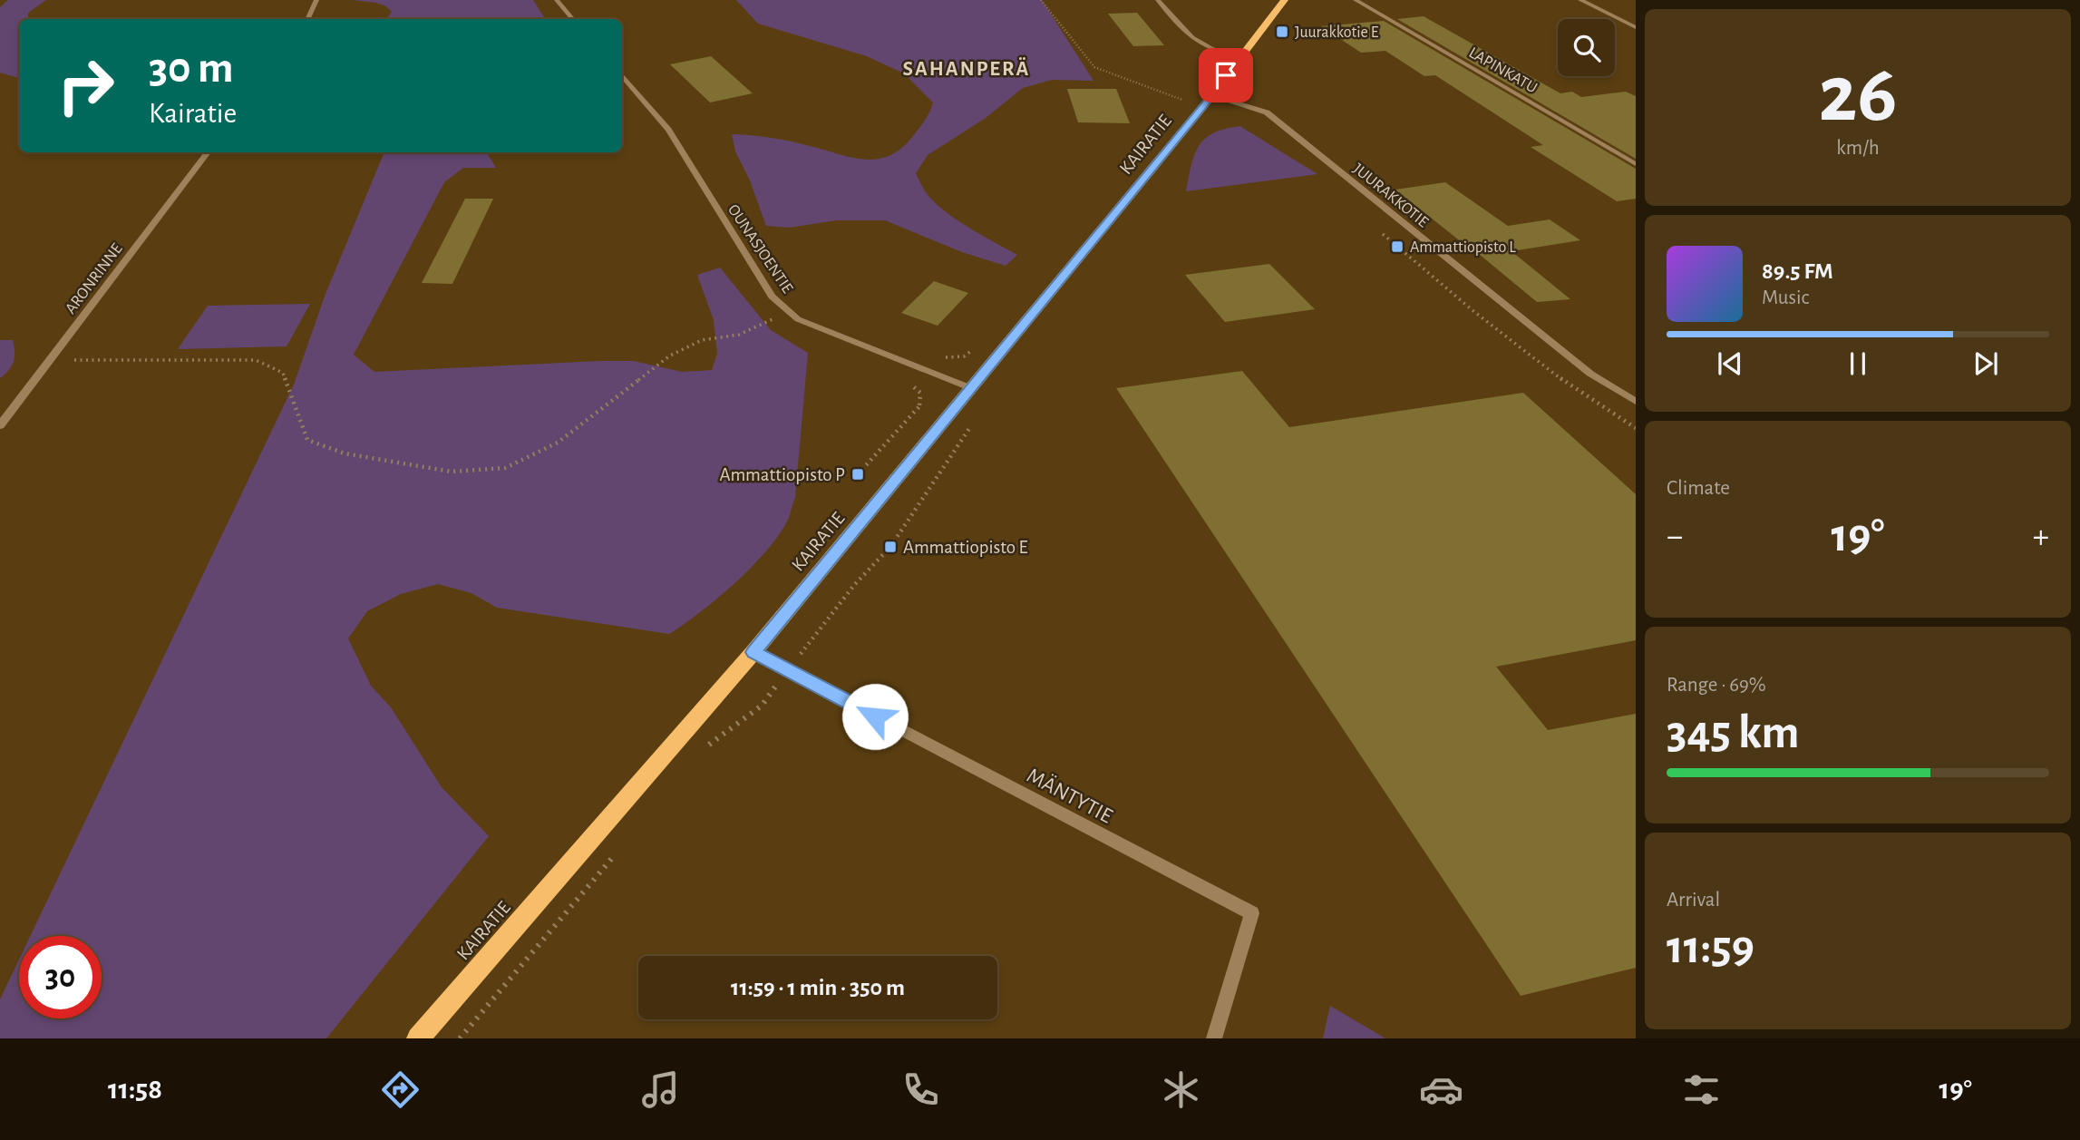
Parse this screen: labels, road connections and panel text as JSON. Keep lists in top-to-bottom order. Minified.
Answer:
{"streets":{"main road":["KAIRATIE"],"street":["LAPINKATU","JUURAKKOTIE","OUNASJOENTIE","ARONRINNE","MÄNTYTIE"]},"crossings":[["KAIRATIE","JUURAKKOTIE"],["KAIRATIE","OUNASJOENTIE"],["KAIRATIE","MÄNTYTIE"]],"districts":["SAHANPERÄ"],"places":{"transit":["Juurakkotie E","Ammattiopisto L","Ammattiopisto P","Ammattiopisto E"]},"page":{"tile":[["26","km/h"],"Climate",["Range · 69%","345 km"],["Arrival","11:59"]],"turn":["30 m","Kairatie"],"song":["89.5 FM","Music"],"heat":["−","19°","+"],"limit":"30","trip":"11:59 · 1 min · 350 m","tabs":["11:58","19°"]}}
